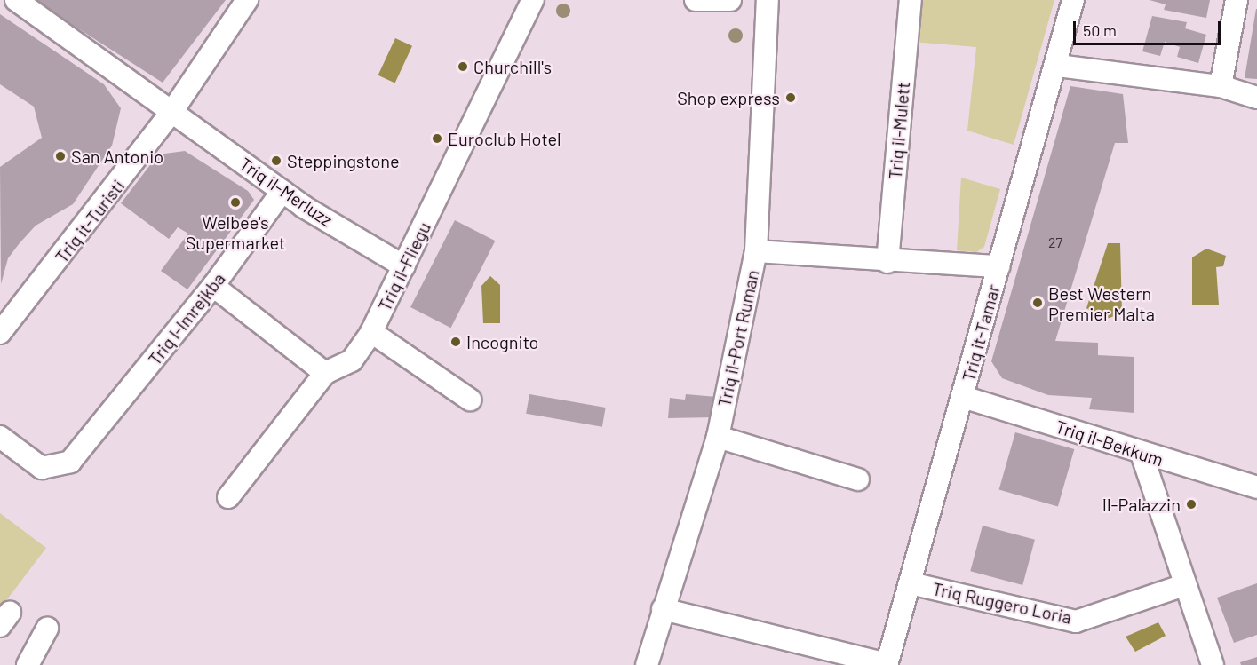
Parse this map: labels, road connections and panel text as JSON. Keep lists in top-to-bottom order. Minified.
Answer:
{"streets":{"street":["Triq il-Mulett","Triq il-Merluzz","Triq it-Turisti","Triq il-Fliegu","Triq l-Imrejkba","Triq it-Tamar","Triq il-Port Ruman","Triq il-Bekkum","Triq Ruggero Loria"]},"crossings":[["Triq il-Merluzz","Triq it-Turisti"],["Triq il-Merluzz","Triq il-Fliegu"],["Triq il-Merluzz","Triq l-Imrejkba"],["Triq it-Tamar","Triq il-Bekkum"],["Triq it-Tamar","Triq Ruggero Loria"]],"places":["Churchill's","Shop express","Euroclub Hotel","San Antonio","Steppingstone","Welbee's Supermarket","Best Western Premier Malta","Incognito","Il-Palazzin"],"house_numbers":["27"],"scale_bar":"50 m"}
